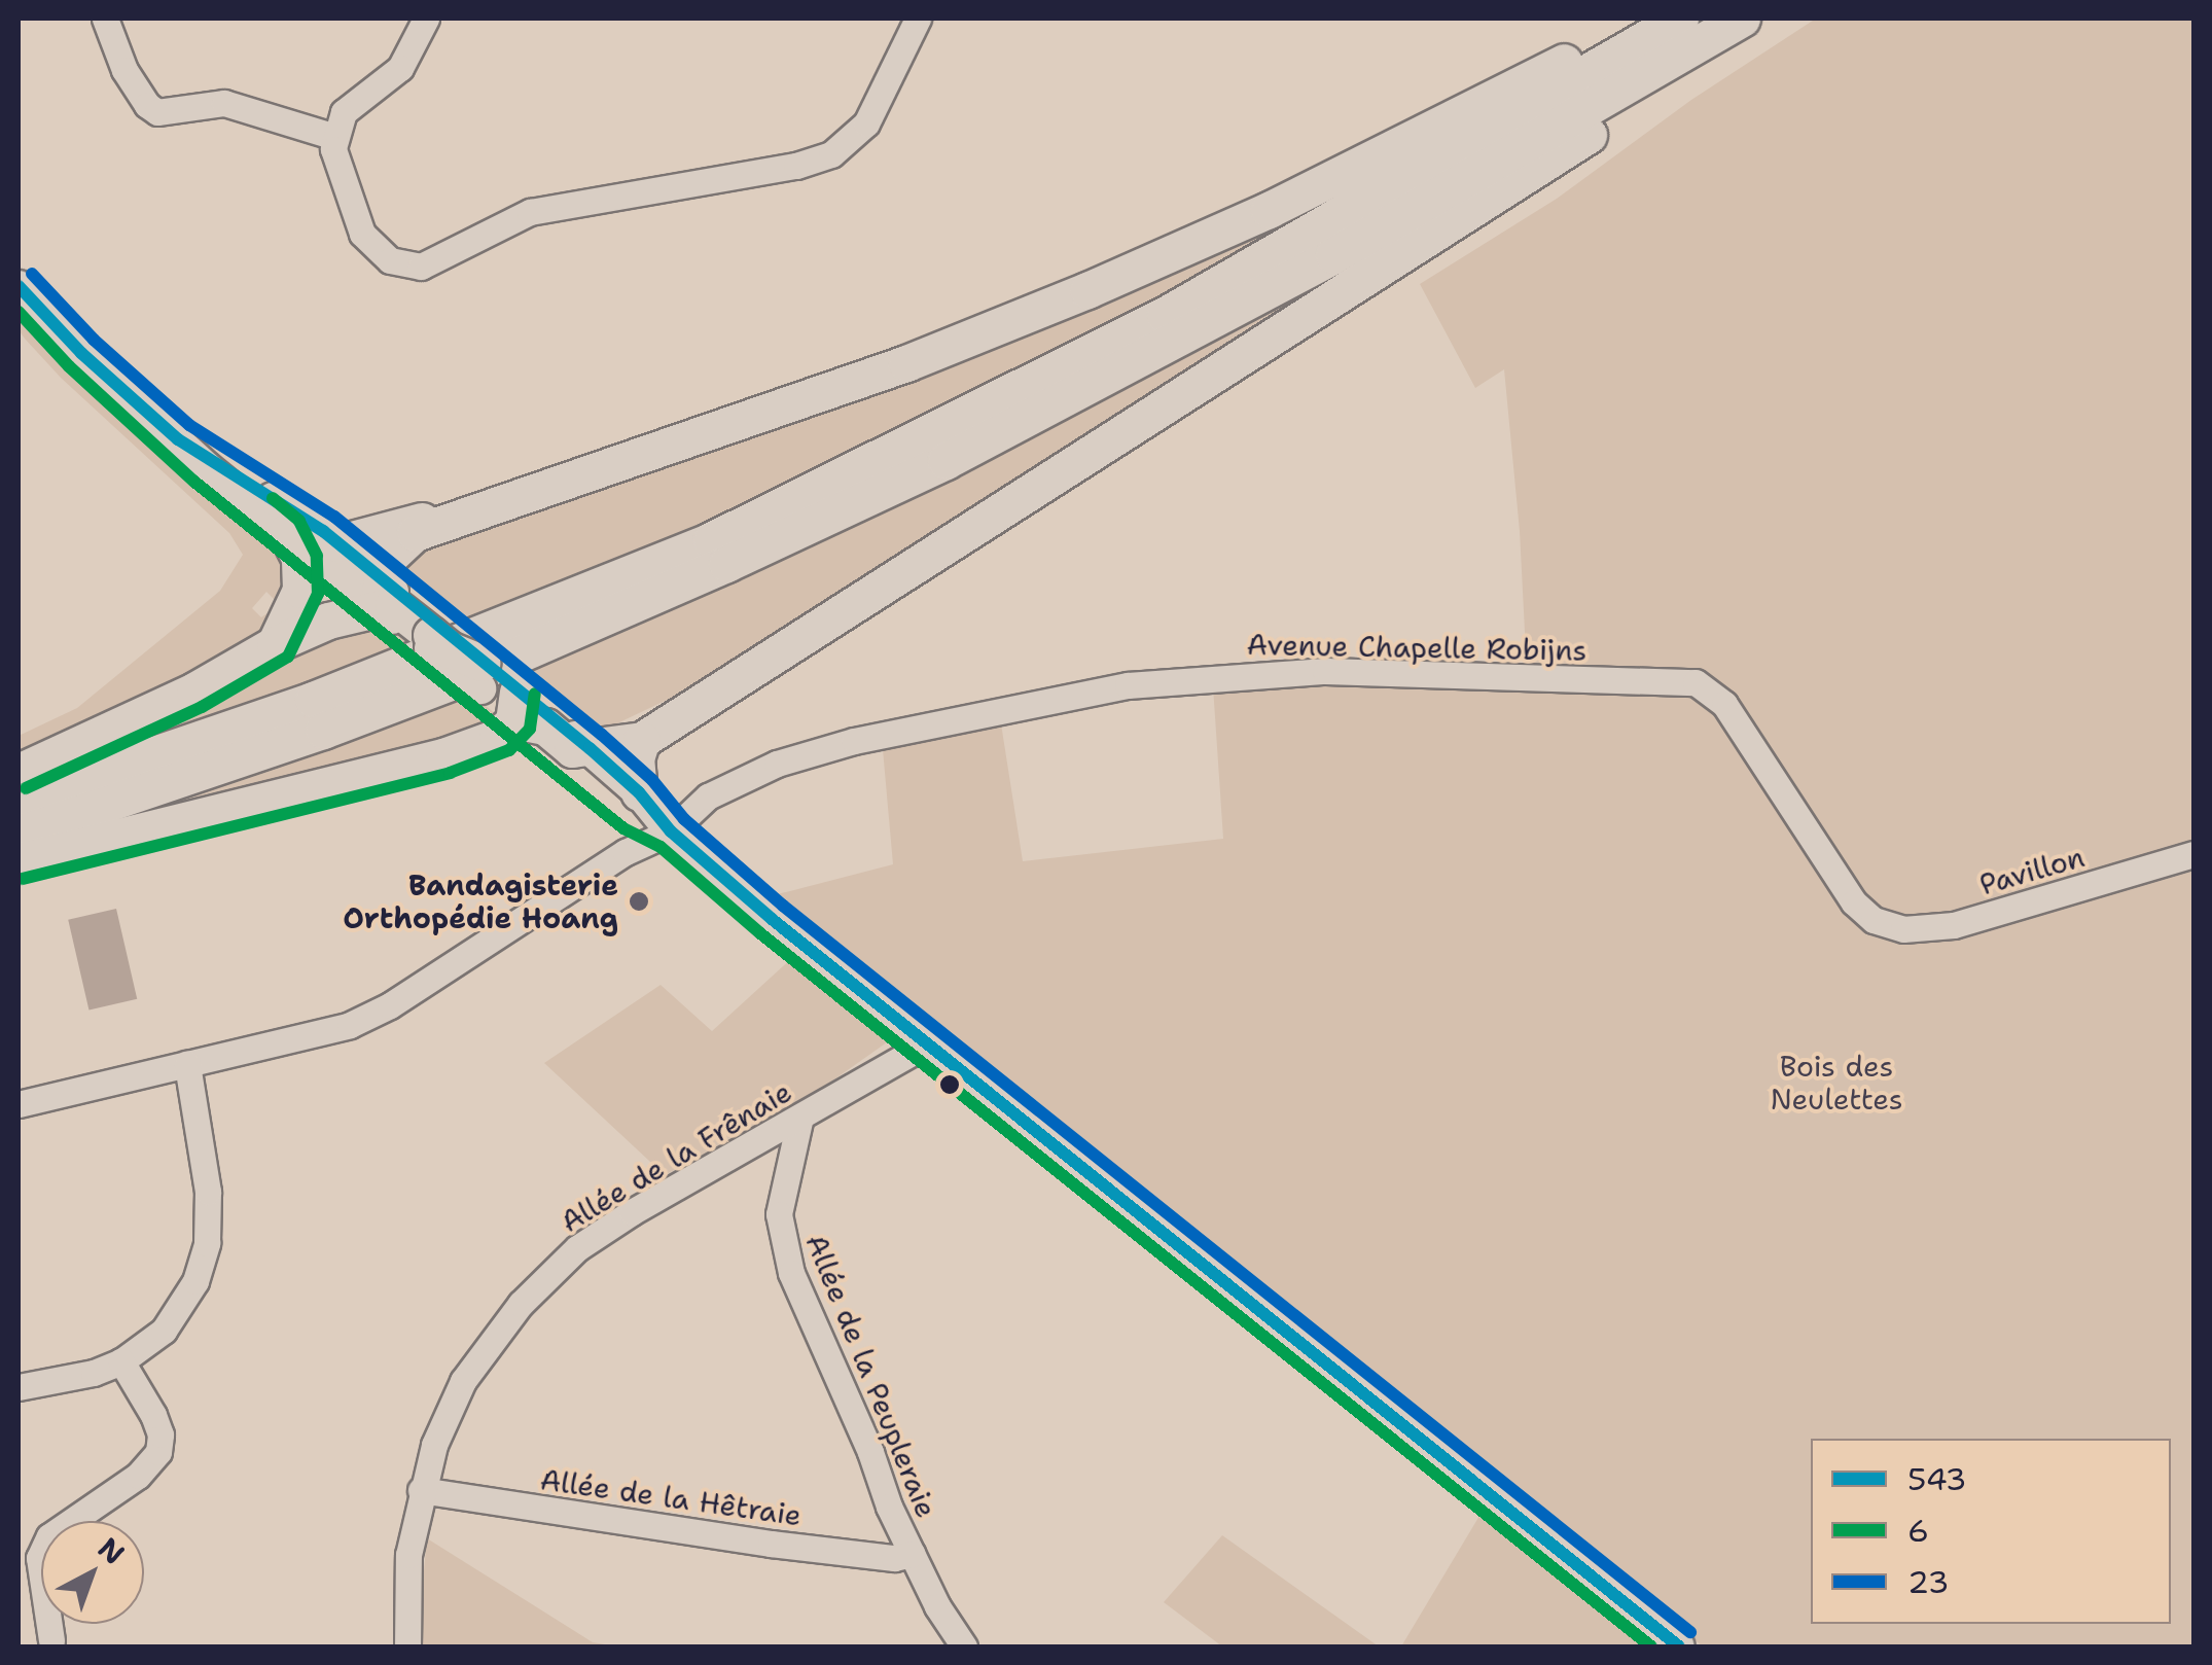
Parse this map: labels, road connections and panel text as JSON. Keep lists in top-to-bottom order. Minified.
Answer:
{"streets":{"street":["Avenue Chapelle Robijns","Pavillon","Allée de la Frênaie","Allée de la Peupleraie","Allée de la Hêtraie"]},"crossings":[["Avenue Chapelle Robijns","Pavillon"],["Allée de la Frênaie","Allée de la Peupleraie"],["Allée de la Frênaie","Allée de la Hêtraie"],["Allée de la Peupleraie","Allée de la Hêtraie"]],"parks":["Bois des Neulettes"],"places":["Bandagisterie Orthopédie Hoang"],"lines":["transit line 23","transit line 543","transit line 6"],"legend":["543","6","23"],"north":"top right"}
